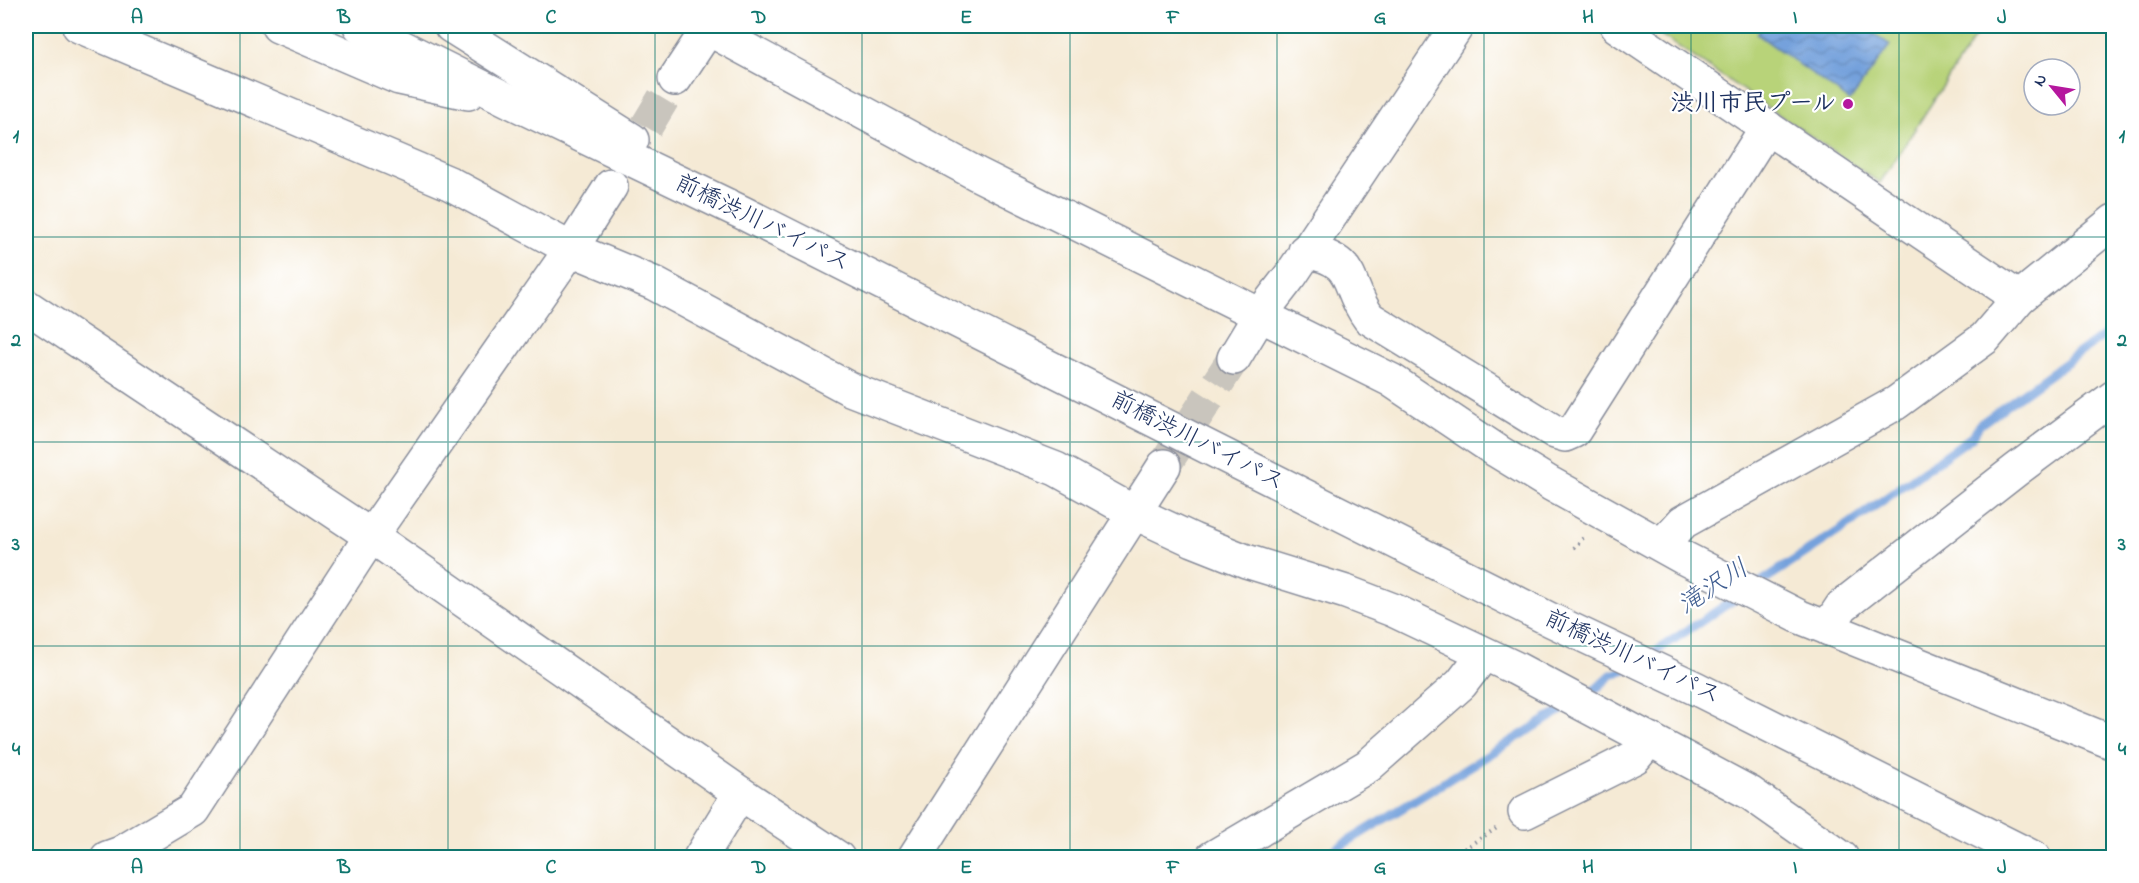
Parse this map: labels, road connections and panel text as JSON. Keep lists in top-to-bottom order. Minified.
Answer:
{"streets":{"main road":["前橋渋川バイパス"]},"water":["滝沢川"],"places":["渋川市民プール"],"north":"top left","grid":{"columns":["A","B","C","D","E","F","G","H","I","J"],"rows":["1","2","3","4"]}}
